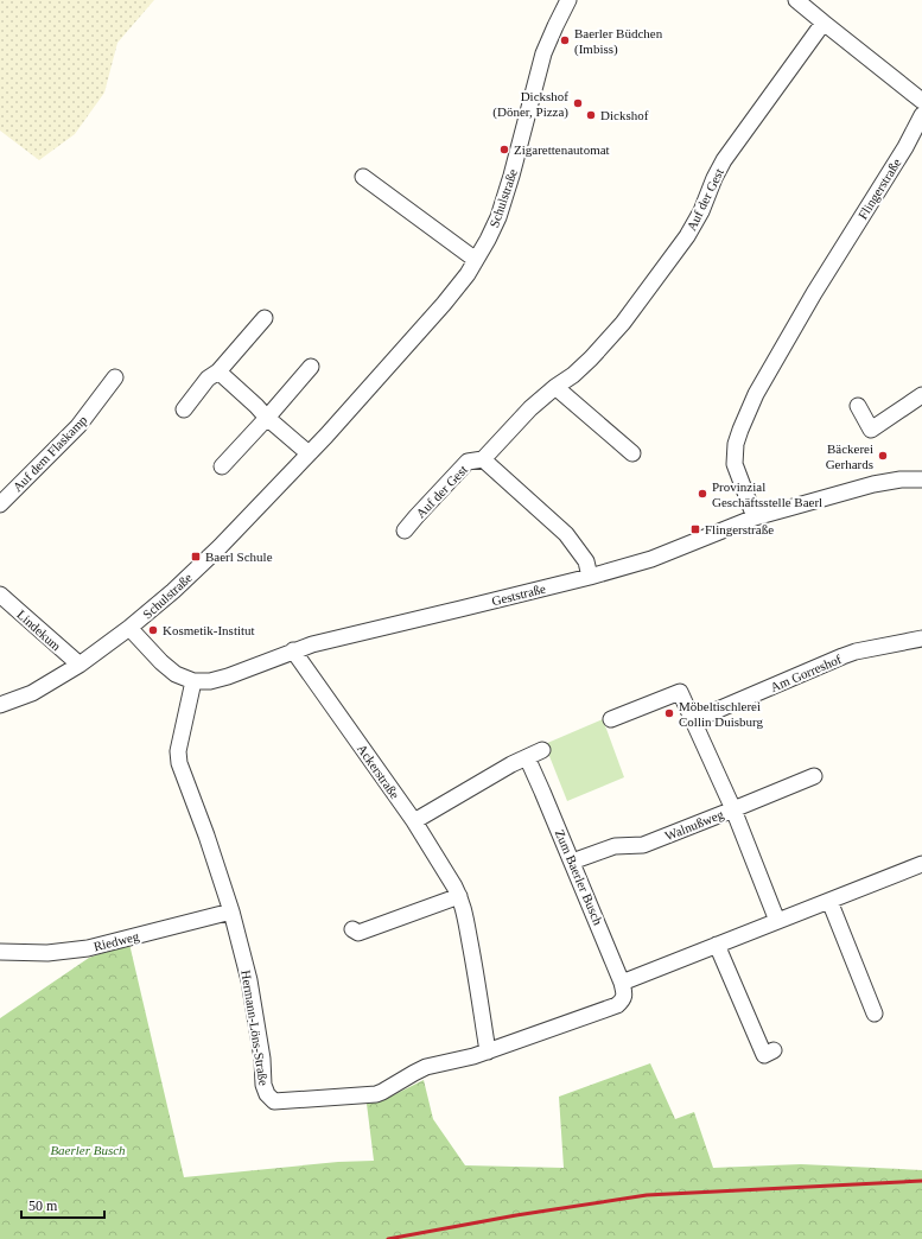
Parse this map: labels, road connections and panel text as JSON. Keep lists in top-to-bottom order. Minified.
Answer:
{"streets":{"street":["Flingerstraße","Schulstraße","Auf der Gest","Auf dem Flaskamp","Geststraße","Lindekum","Am Gorreshof","Ackerstraße","Walnußweg","Zum Baerler Busch","Riedweg","Hermann-Löns-Straße"]},"crossings":[["Flingerstraße","Geststraße"],["Schulstraße","Geststraße"],["Schulstraße","Lindekum"],["Auf der Gest","Geststraße"],["Geststraße","Ackerstraße"],["Geststraße","Hermann-Löns-Straße"],["Ackerstraße","Hermann-Löns-Straße"],["Walnußweg","Zum Baerler Busch"],["Zum Baerler Busch","Hermann-Löns-Straße"],["Riedweg","Hermann-Löns-Straße"]],"parks":["Baerler Busch"],"places":{"other":["Baerler Büdchen (Imbiss)","Dickshof (Döner, Pizza)","Dickshof","Zigarettenautomat","Bäckerei Gerhards","Provinzial Geschäftsstelle Baerl","Kosmetik-Institut","Möbeltischlerei Collin Duisburg"],"transit":["Flingerstraße","Baerl Schule"]},"scale_bar":"50 m"}
